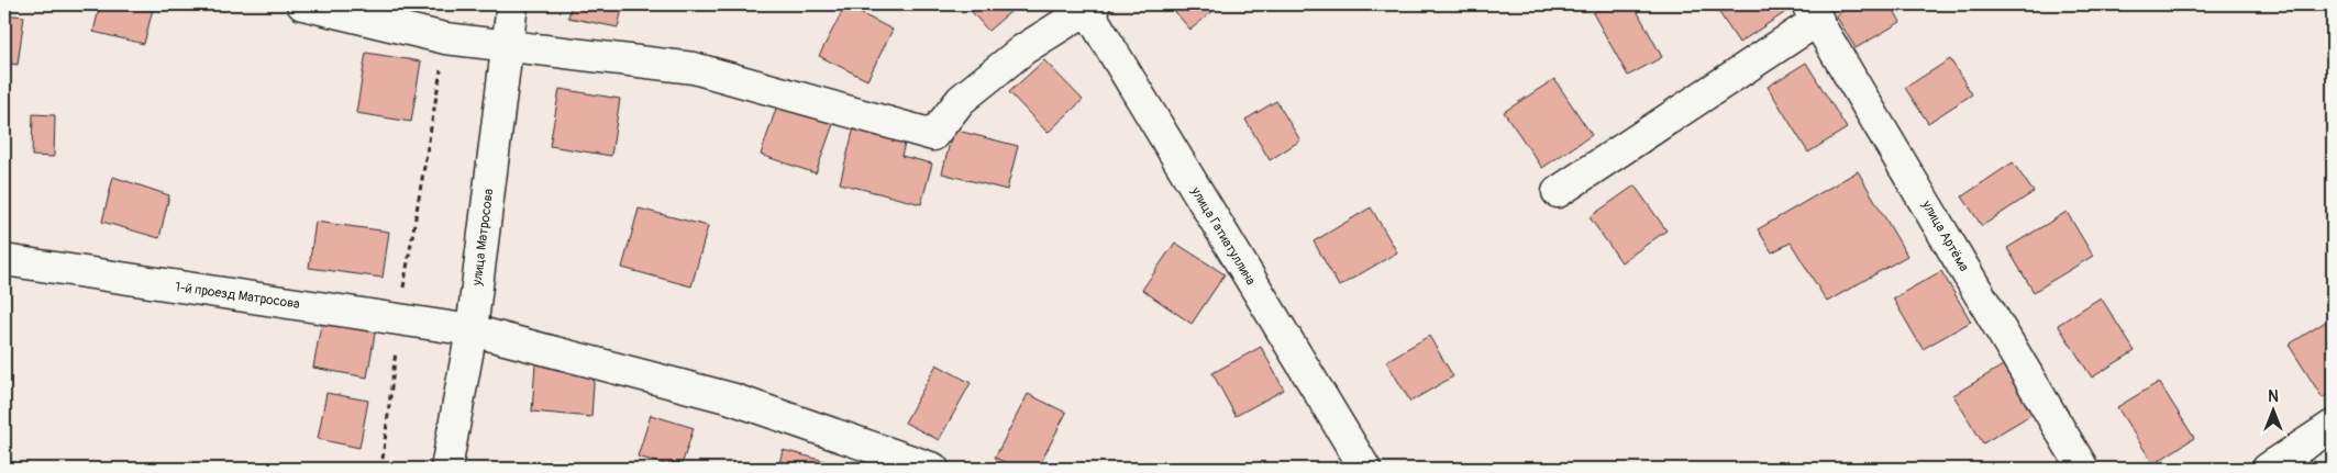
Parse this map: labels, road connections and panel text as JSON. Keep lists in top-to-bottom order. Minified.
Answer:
{"streets":{"street":["улица Гатиатуллина","улица Артёма","улица Матросова","1-й проезд Матросова"]},"crossings":[["улица Матросова","1-й проезд Матросова"]],"north":"top"}
